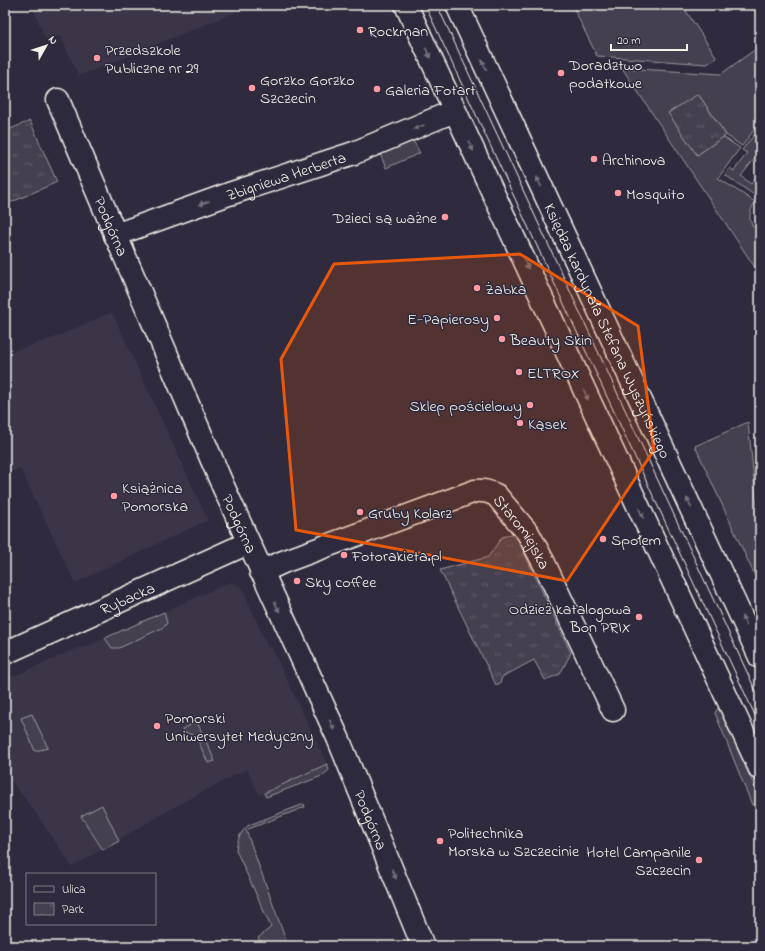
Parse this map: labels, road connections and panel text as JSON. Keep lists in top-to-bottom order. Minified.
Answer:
{"streets":{"street":["Zbigniewa Herberta","Podgórna","Księdza kardynała Stefana Wyszyńskiego","Staromiejska","Rybacka"]},"crossings":[["Zbigniewa Herberta","Podgórna"],["Podgórna","Staromiejska"],["Podgórna","Rybacka"]],"one_way":["Zbigniewa Herberta","Podgórna"],"places":["Rockman","Przedszkole Publiczne nr 29","Doradztwo podatkowe","Gorzko Gorzko Szczecin","Galeria Fotart","Archinova","Mosquito","Dzieci są ważne","Żabka","E-Papierosy","Beauty Skin","ELTROX","Sklep pościelowy","Kąsek","Książnica Pomorska","Gruby Kolarz","Społem","Fotorakieta.pl","Sky coffee","Odzież katalogowa Bon PRIX","Pomorski Uniwersytet Medyczny","Politechnika Morska w Szczecinie","Hotel Campanile Szczecin"],"legend":["Ulica","Park"],"scale_bar":"20 m","north":"top right"}
